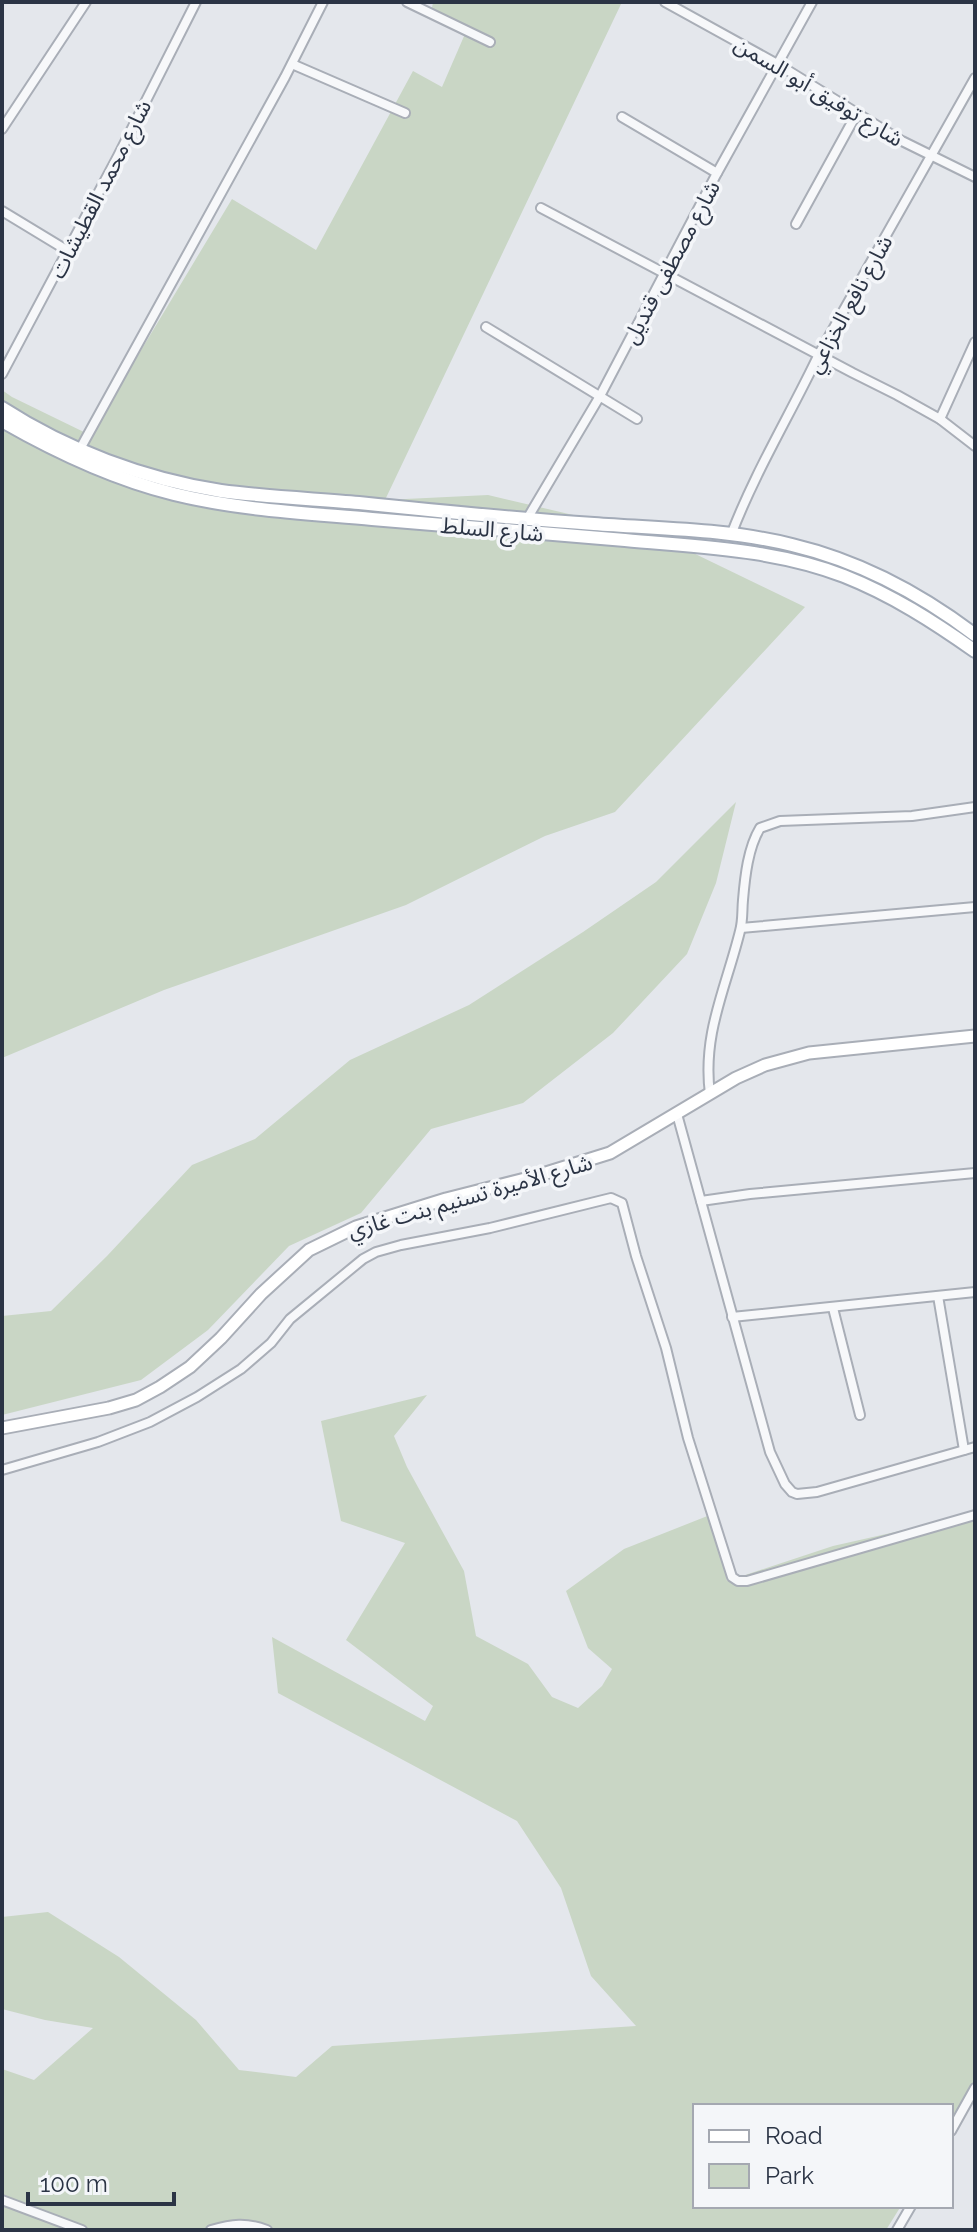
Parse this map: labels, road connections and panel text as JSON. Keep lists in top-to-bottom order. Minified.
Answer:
{"streets":{"main road":["شارع السلط","شارع الأميرة تسنيم بنت غازي"],"street":["شارع توفيق أبو السمن","شارع محمد القطيشات","شارع مصطفى قنديل","شارع نافع الخزاعي"]},"crossings":[["شارع توفيق أبو السمن","شارع مصطفى قنديل"],["شارع توفيق أبو السمن","شارع نافع الخزاعي"],["شارع مصطفى قنديل","شارع السلط"],["شارع نافع الخزاعي","شارع السلط"]],"legend":["Road","Park"],"scale_bar":"100 m"}
